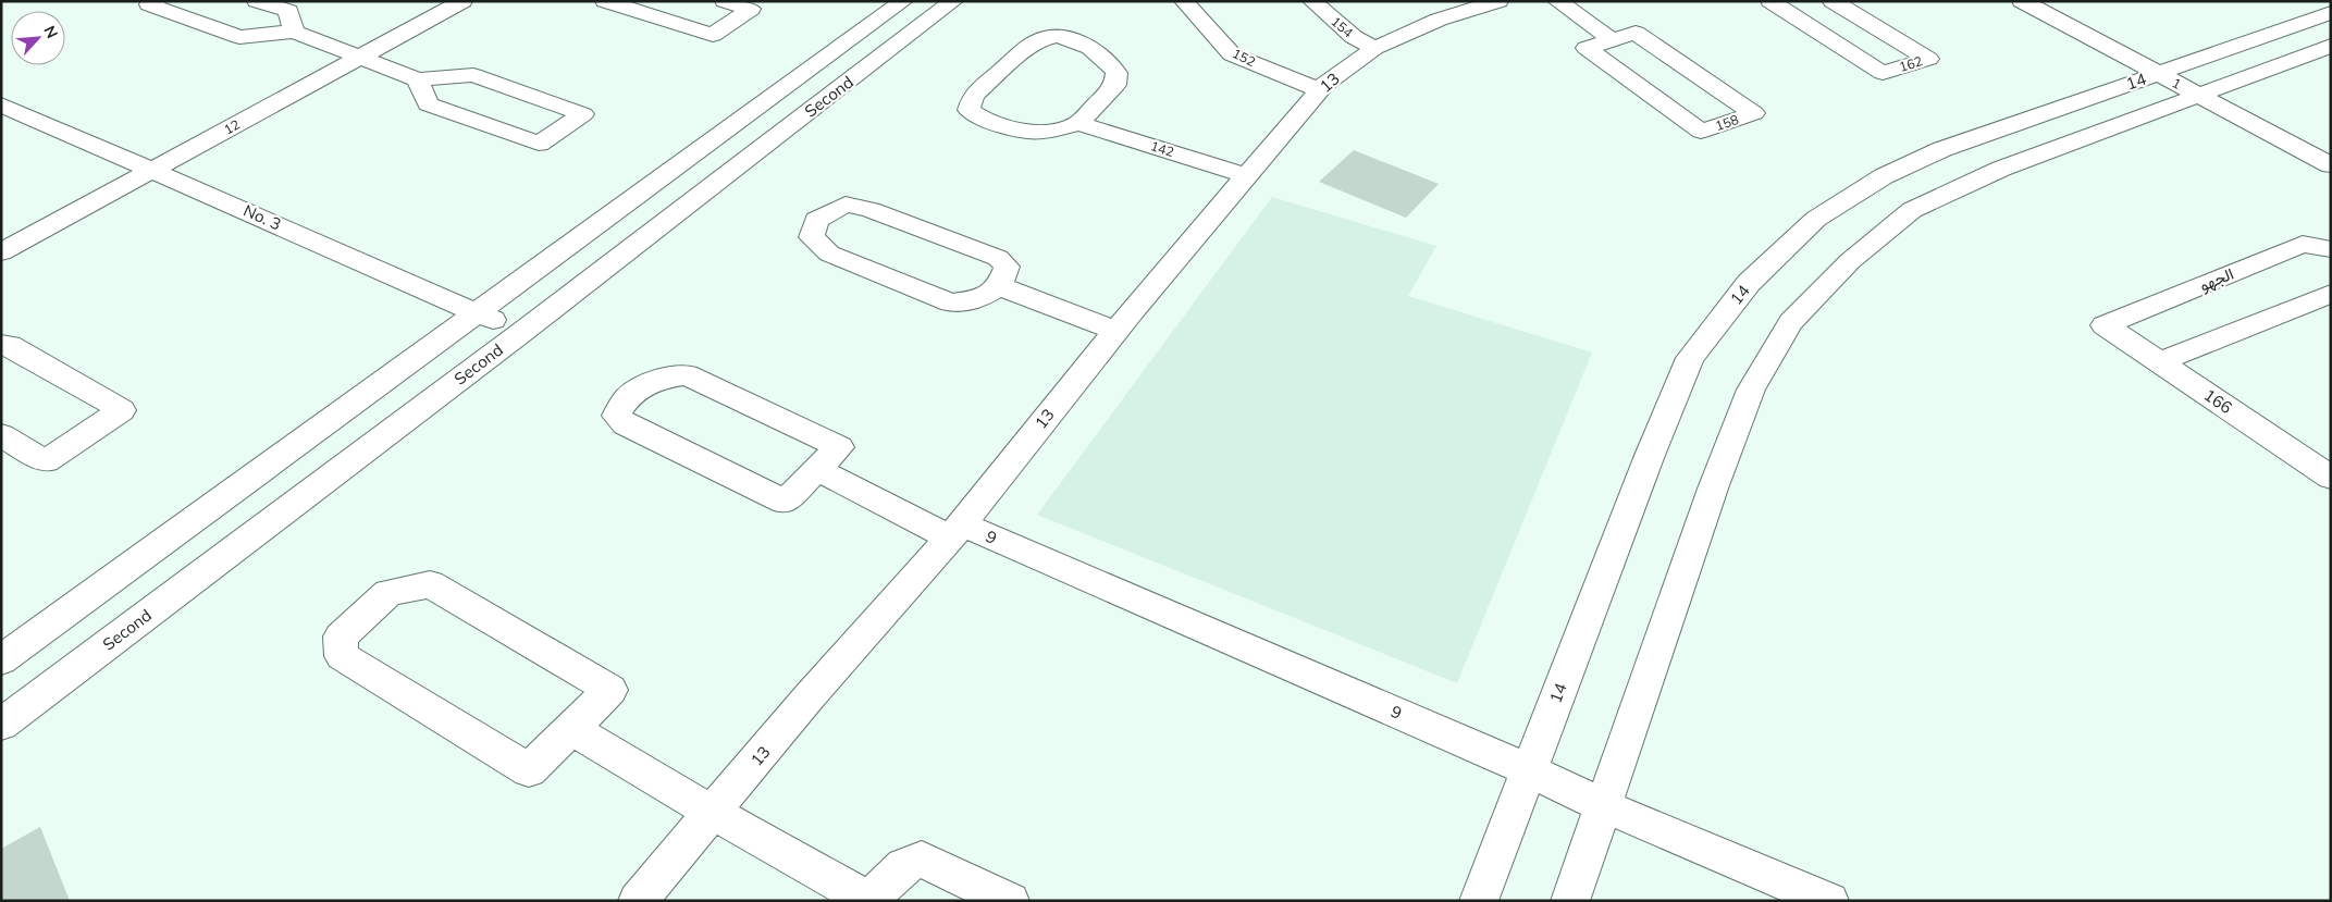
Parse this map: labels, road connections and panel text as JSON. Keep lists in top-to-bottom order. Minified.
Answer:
{"streets":{"street":["154","152","162","14","13","1","Second","158","12","142","No. 3","الجهو","166","9"]},"crossings":[["154","13"],["152","13"],["14","1"],["14","9"],["13","142"],["13","9"],["Second","No. 3"],["12","No. 3"],["الجهو","166"]],"north":"top right"}
